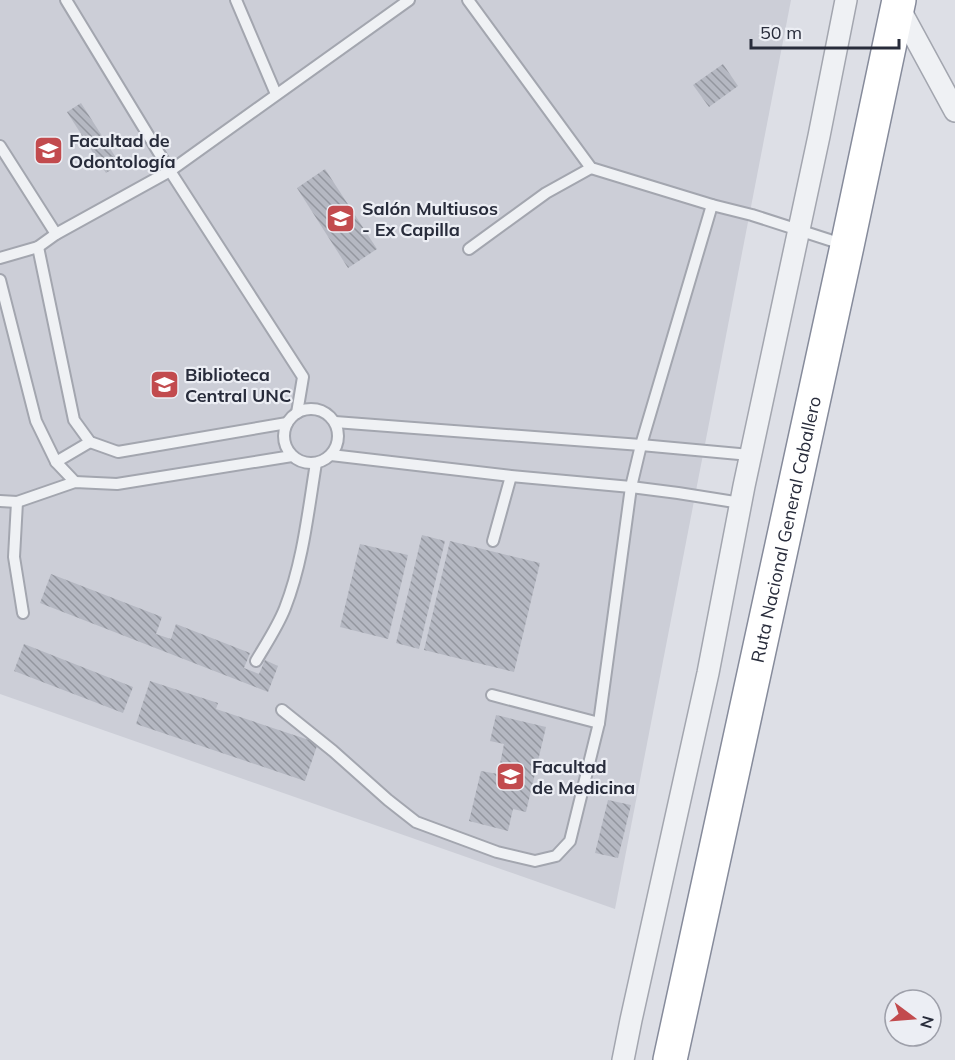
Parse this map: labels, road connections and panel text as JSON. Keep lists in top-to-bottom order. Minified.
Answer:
{"streets":{"highway":["Ruta Nacional General Caballero"]},"places":{"school or university":["Facultad de Odontología","Salón Multiusos - Ex Capilla","Biblioteca Central UNC","Facultad de Medicina"]},"scale_bar":"50 m","north":"right"}
